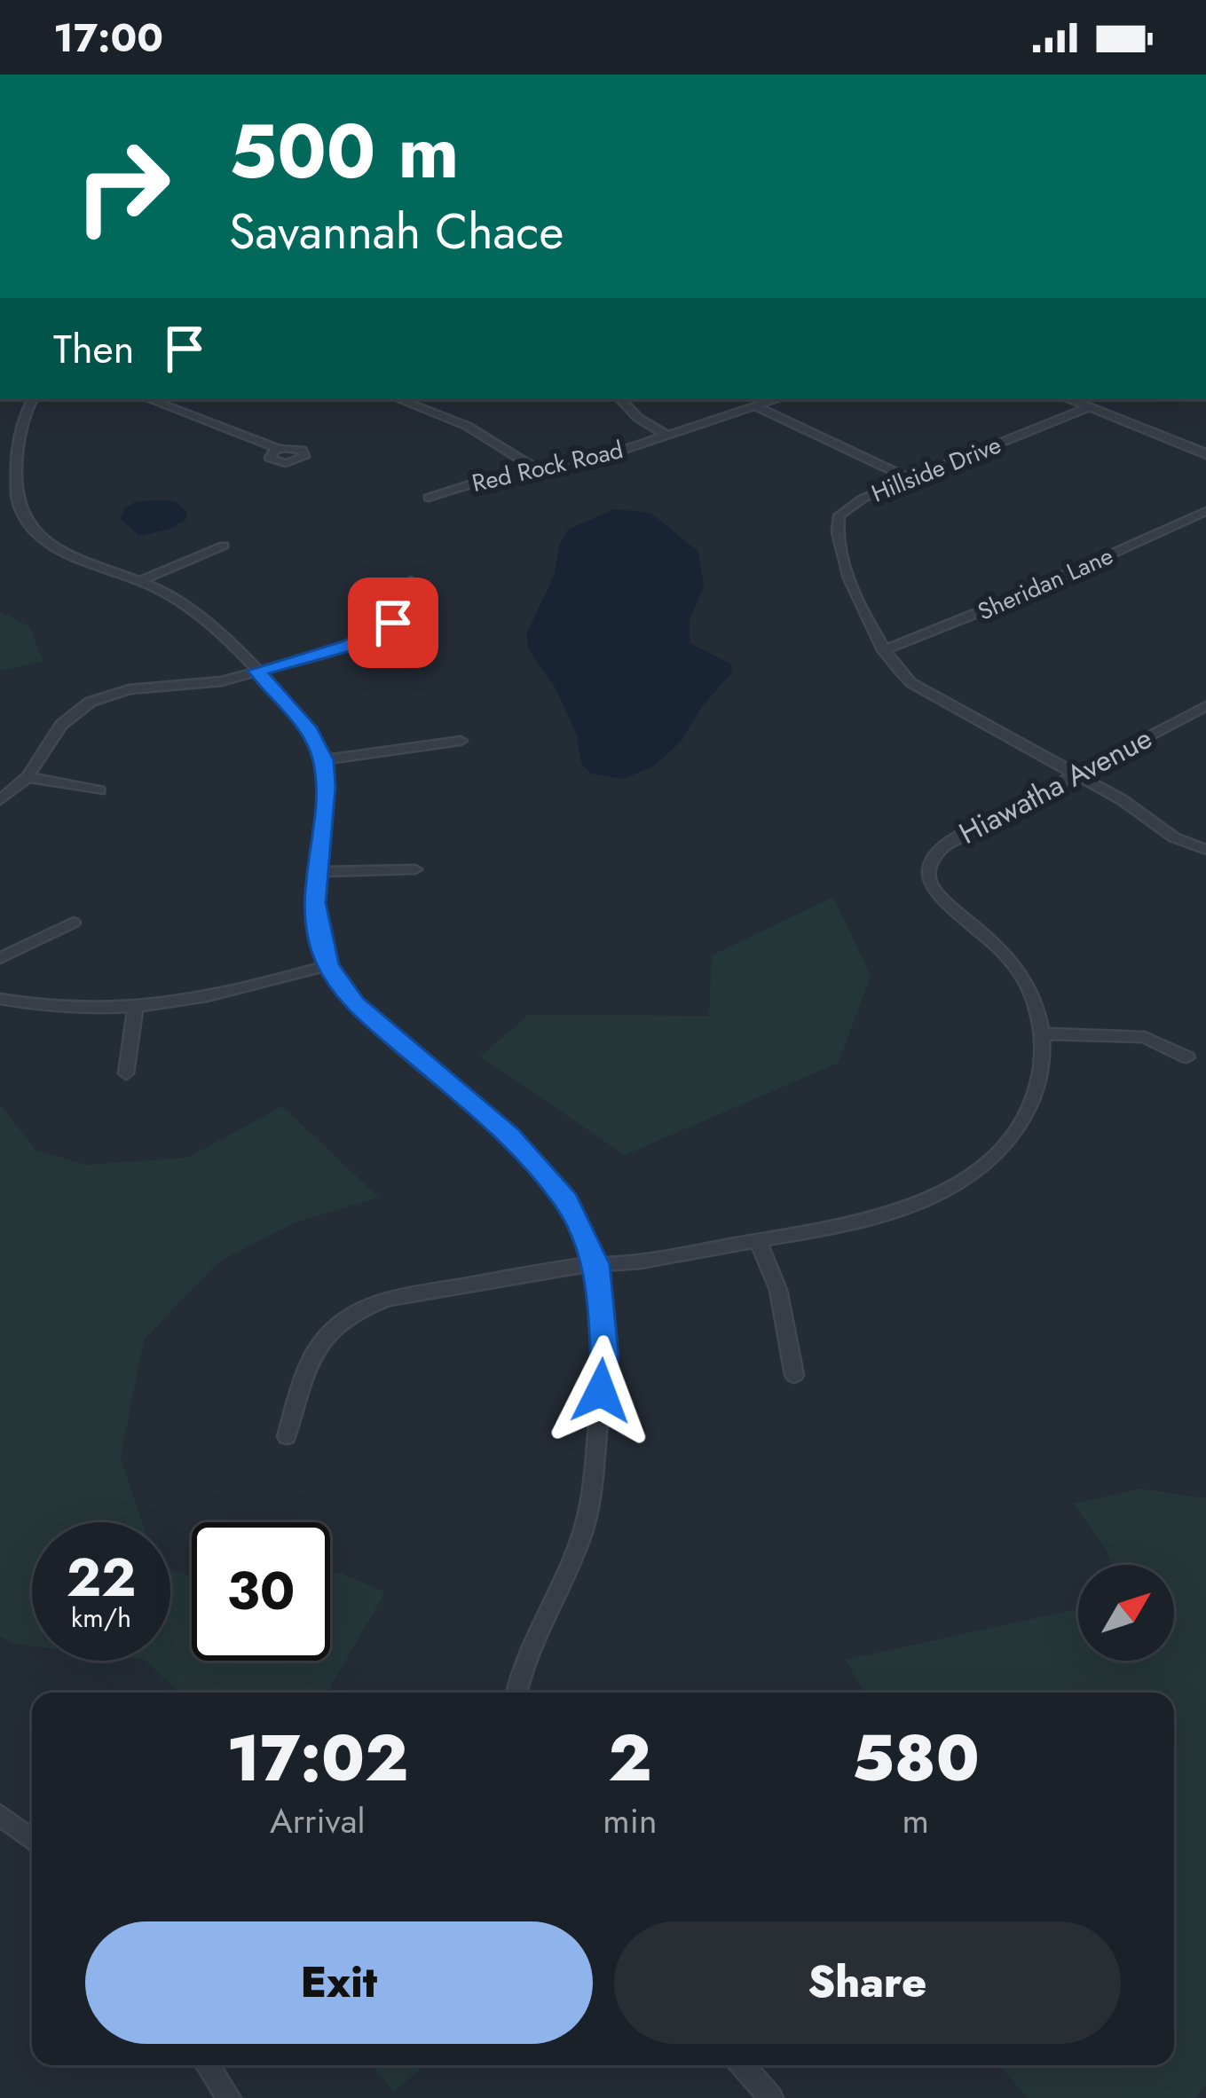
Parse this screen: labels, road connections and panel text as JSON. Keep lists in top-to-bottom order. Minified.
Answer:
{"streets":{"street":["Red Rock Road","Hillside Drive","Sheridan Lane","Hiawatha Avenue"]},"crossings":[["Hillside Drive","Sheridan Lane"],["Hillside Drive","Hiawatha Avenue"]],"north":"top right","page":{"status":"17:00","turn":["500 m","Savannah Chace"],"then":"Then","speed":"22 km/h","limit":"30","eta":["17:02","Arrival","2","min","580","m"],"buttons":["Exit","Share"]}}
